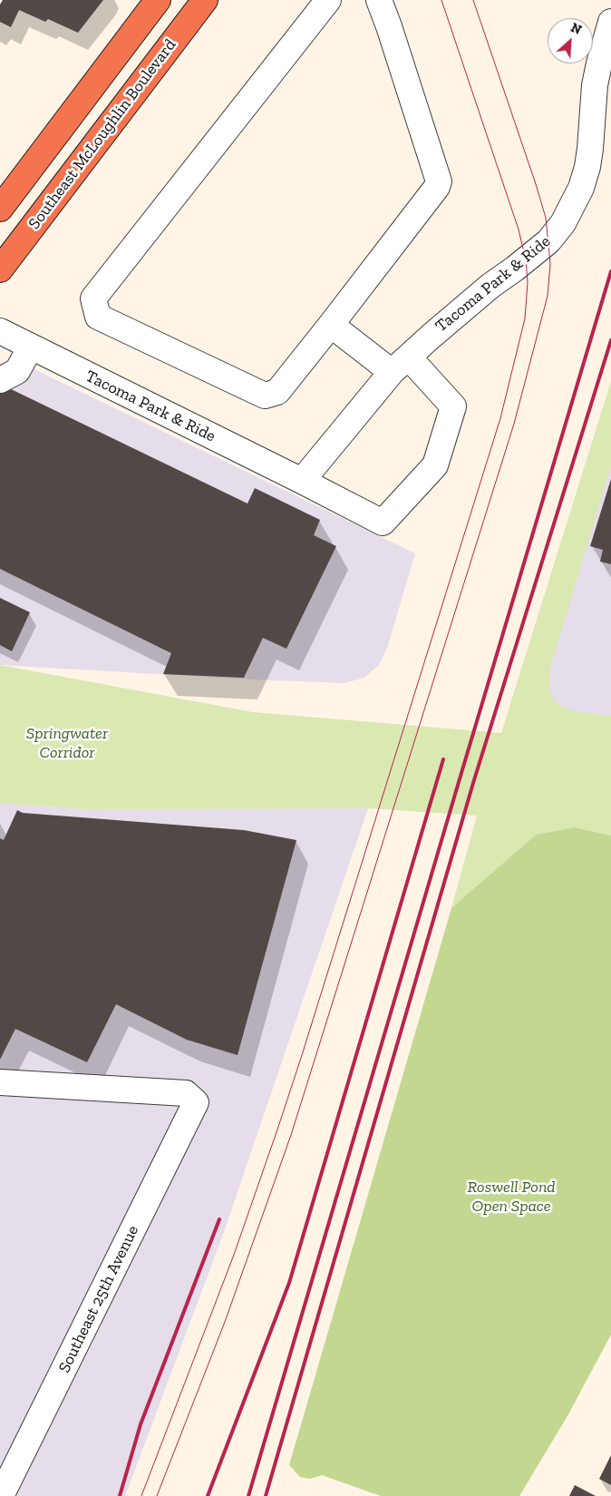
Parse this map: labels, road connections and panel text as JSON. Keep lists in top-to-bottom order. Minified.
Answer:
{"streets":{"highway":["Southeast McLoughlin Boulevard"],"street":["Tacoma Park & Ride","Southeast 25th Avenue"]},"parks":["Springwater Corridor","Roswell Pond Open Space"],"north":"top right"}
